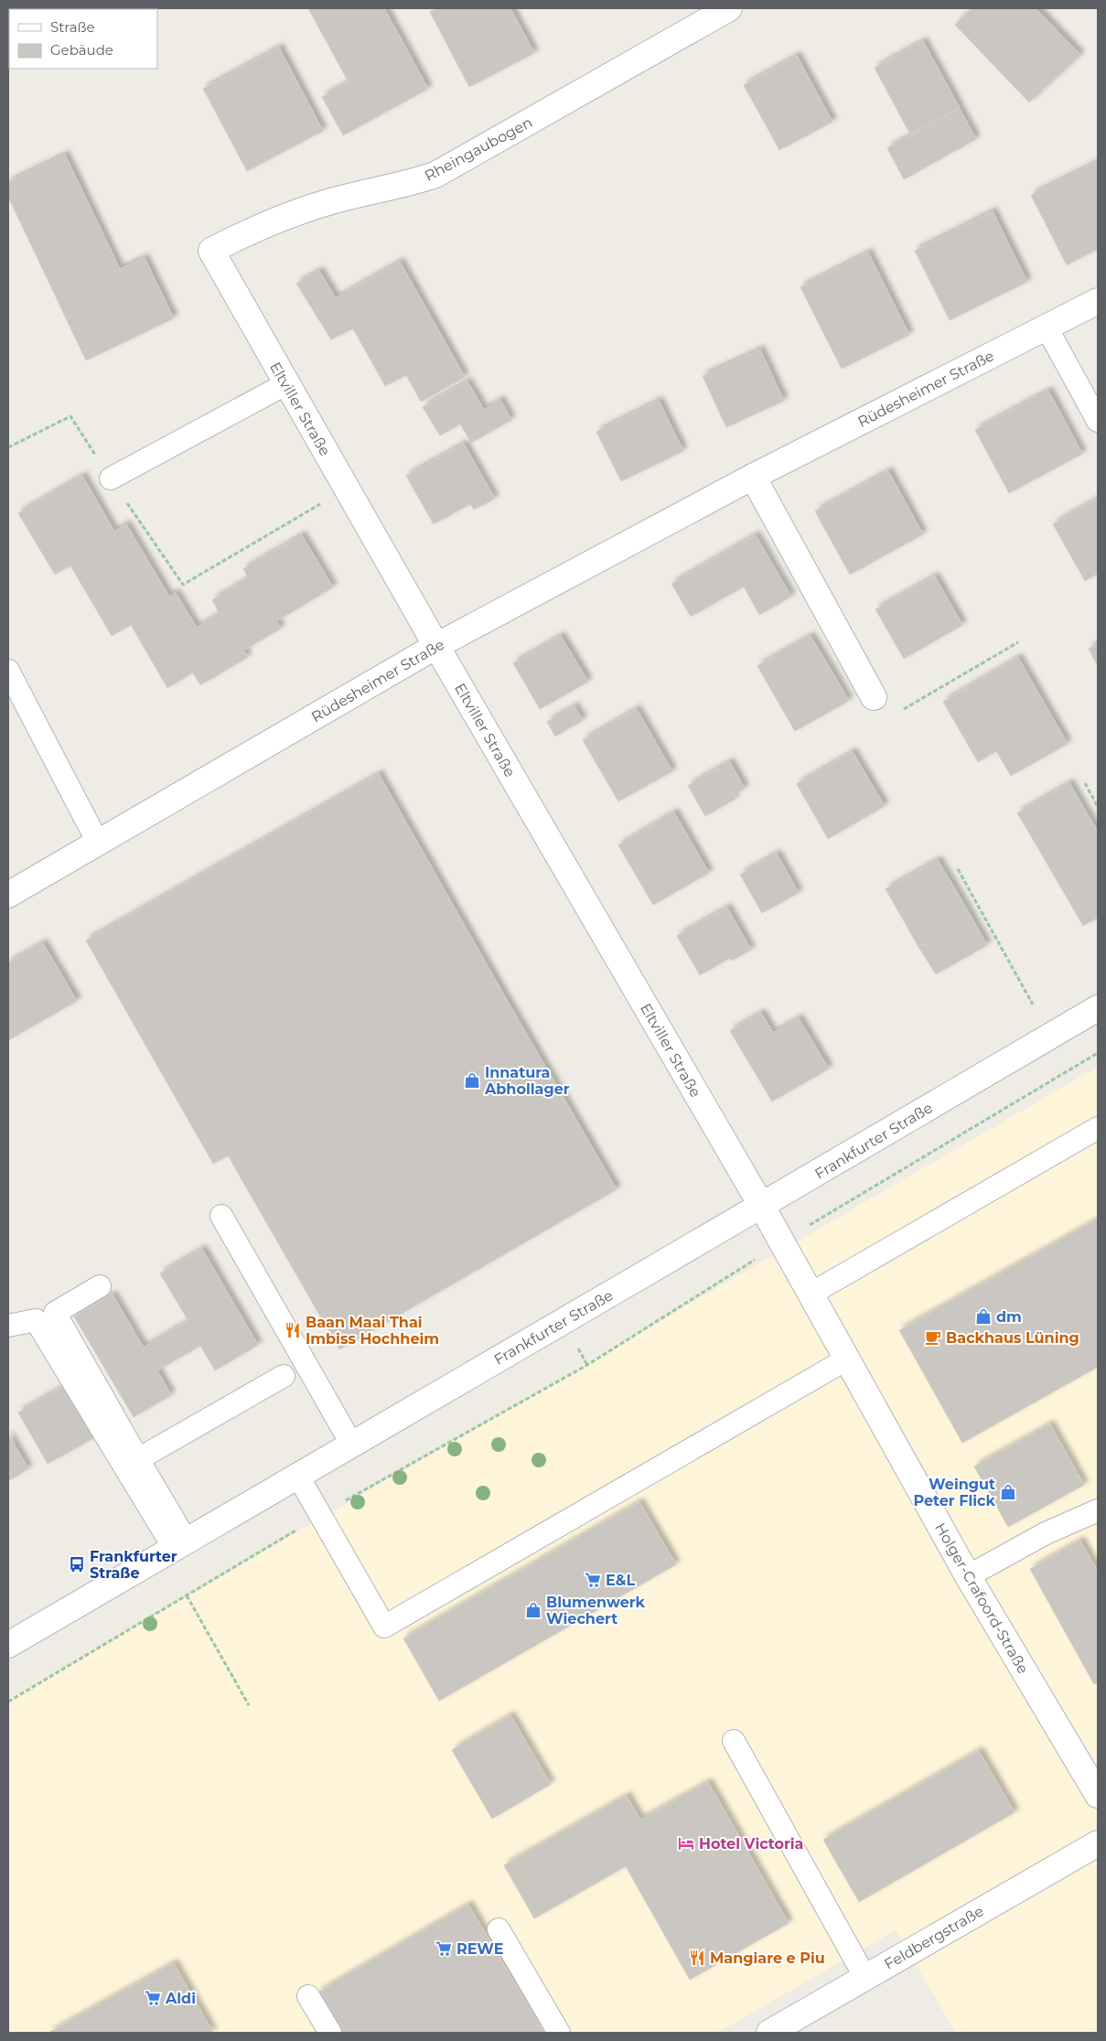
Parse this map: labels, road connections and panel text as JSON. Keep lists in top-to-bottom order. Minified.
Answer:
{"streets":{"street":["Rheingaubogen","Rüdesheimer Straße","Eltviller Straße","Frankfurter Straße","Holger-Crafoord-Straße","Feldbergstraße"]},"crossings":[["Rheingaubogen","Eltviller Straße"],["Rüdesheimer Straße","Eltviller Straße"],["Eltviller Straße","Frankfurter Straße"],["Eltviller Straße","Holger-Crafoord-Straße"],["Frankfurter Straße","Holger-Crafoord-Straße"]],"places":{"shop":["Innatura Abhollager","dm","Weingut Peter Flick","Blumenwerk Wiechert"],"restaurant":["Baan Maai Thai Imbiss Hochheim","Mangiare e Piu"],"cafe":["Backhaus Lüning"],"bus stop":["Frankfurter Straße"],"supermarket":["E&L","REWE","Aldi"],"hotel":["Hotel Victoria"]},"legend":["Straße","Gebäude"]}
